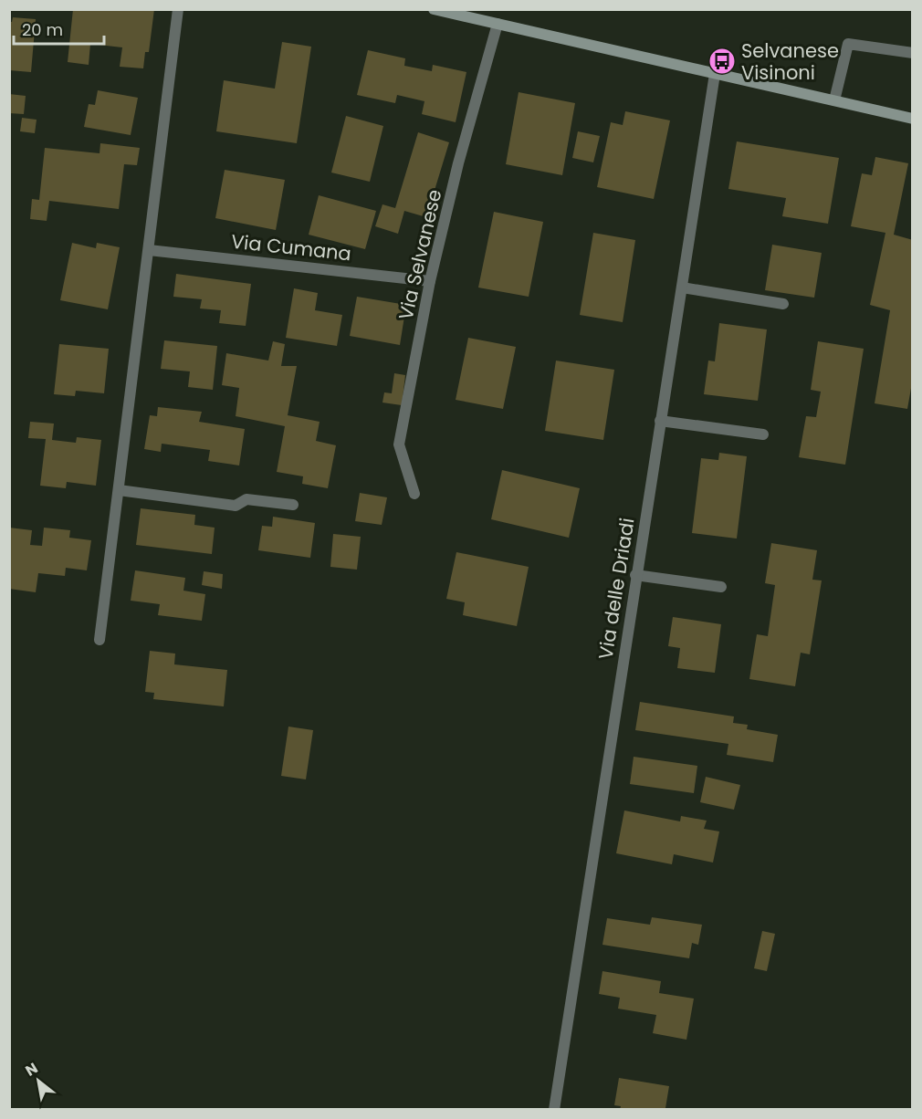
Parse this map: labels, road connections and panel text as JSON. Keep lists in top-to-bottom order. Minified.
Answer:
{"streets":{"street":["Via Cumana","Via Selvanese","Via delle Driadi"]},"crossings":[["Via Cumana","Via Selvanese"]],"places":{"bus stop":["Selvanese Visinoni"]},"scale_bar":"20 m","north":"top left"}
